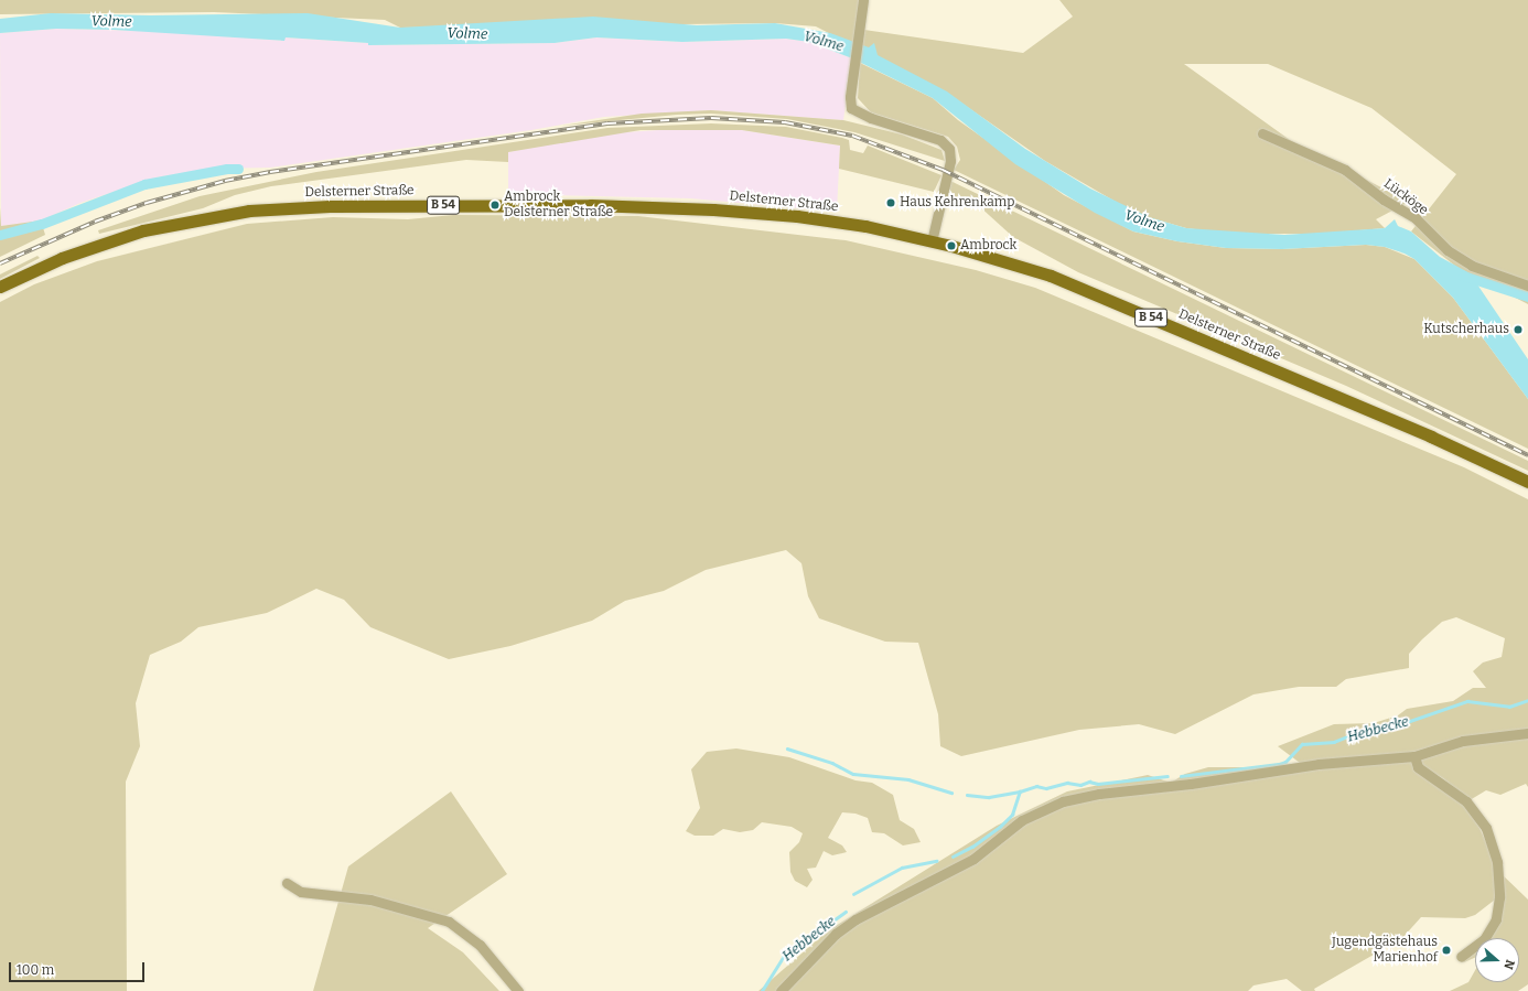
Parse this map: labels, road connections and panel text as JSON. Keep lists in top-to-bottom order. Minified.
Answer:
{"streets":{"main road":["Delsterner Straße","B 54"],"street":["Lücköge"]},"water":["Volme","Hebbecke"],"places":["Haus Kehrenkamp","Ambrock Delsterner Straße","Ambrock","Kutscherhaus","Jugendgästehaus Marienhof"],"scale_bar":"100 m","north":"right"}
